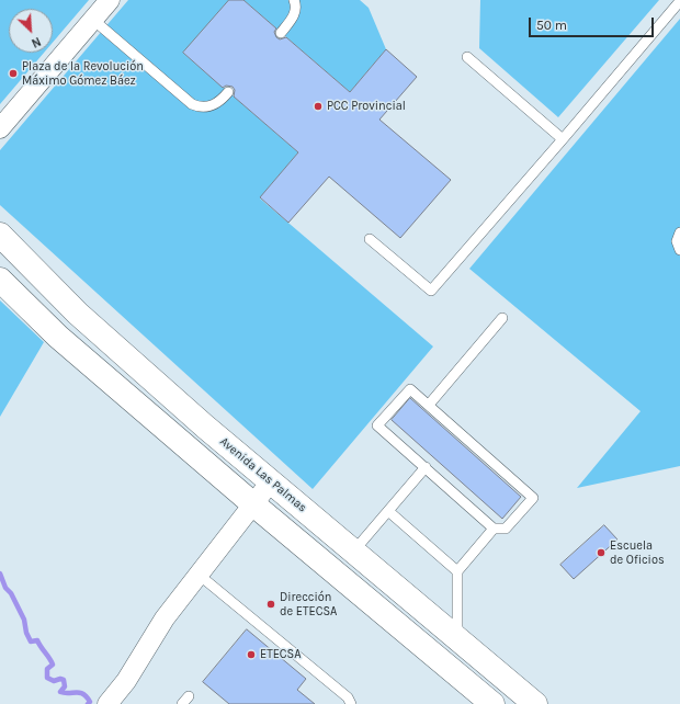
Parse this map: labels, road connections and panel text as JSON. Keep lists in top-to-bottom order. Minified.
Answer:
{"streets":{"street":["Avenida Las Palmas"]},"places":["Plaza de la Revolución Máximo Gómez Báez","PCC Provincial","Escuela de Oficios","Dirección de ETECSA","ETECSA"],"scale_bar":"50 m","north":"bottom right"}
